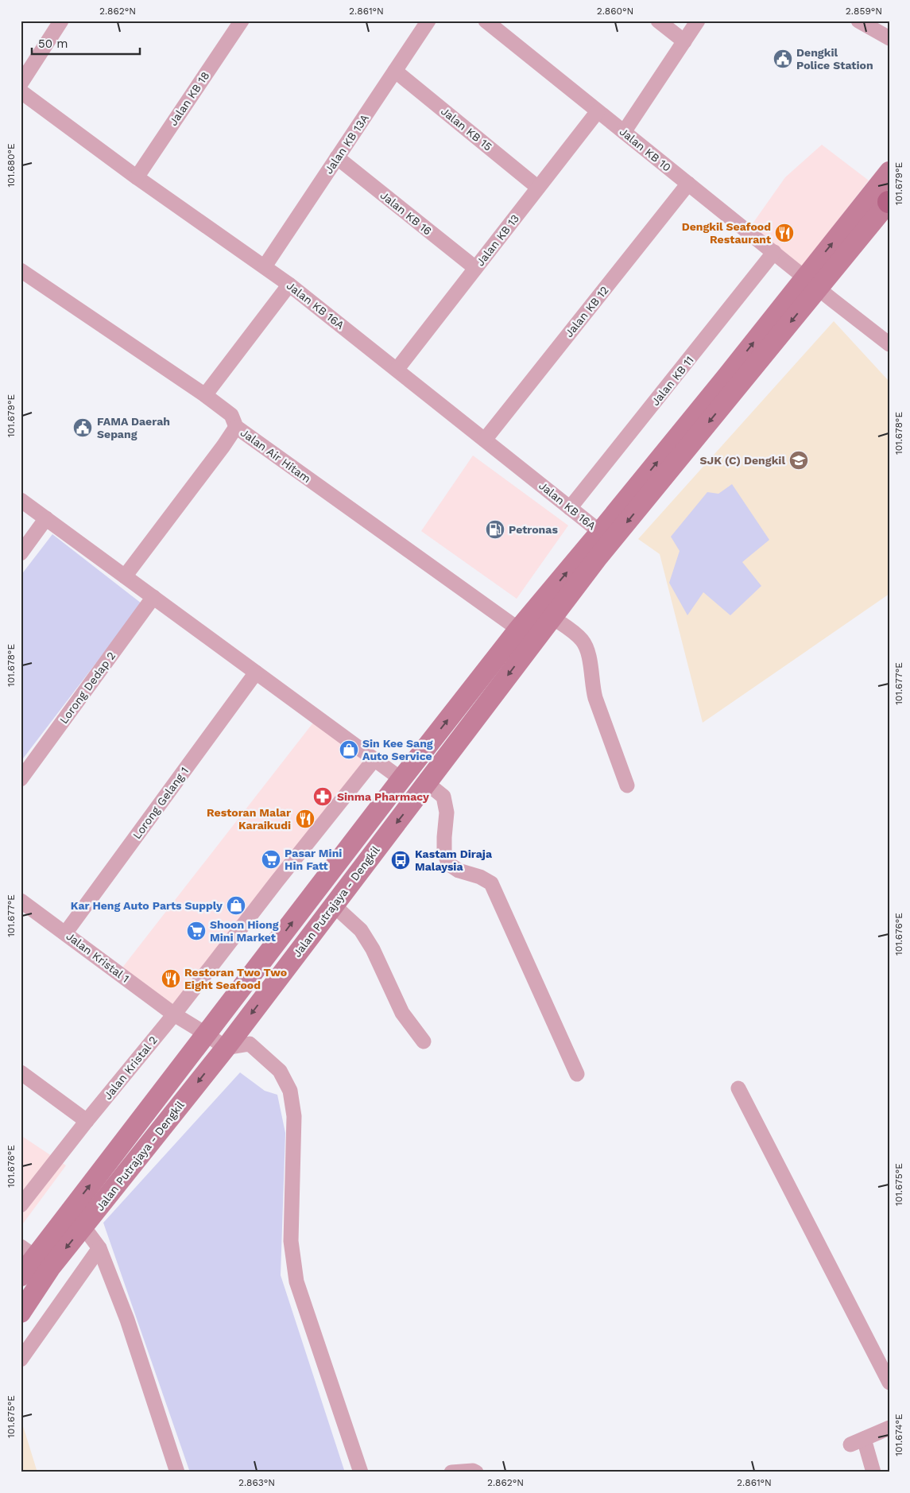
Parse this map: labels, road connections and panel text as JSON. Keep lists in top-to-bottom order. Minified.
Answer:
{"streets":{"main road":["Jalan Putrajaya - Dengkil"],"street":["Jalan KB 18","Jalan KB 15","Jalan KB 13A","Jalan KB 10","Jalan KB 16","Jalan KB 13","Jalan KB 16A","Jalan KB 12","Jalan KB 11","Jalan Air Hitam","Lorong Dedap 2","Lorong Gelang 1","Jalan Kristal 1","Jalan Kristal 2"]},"crossings":[["Jalan KB 18","Jalan KB 16A"],["Jalan KB 15","Jalan KB 13A"],["Jalan KB 15","Jalan KB 13"],["Jalan KB 13A","Jalan KB 16"],["Jalan KB 13A","Jalan KB 16A"],["Jalan KB 10","Jalan KB 13"],["Jalan KB 10","Jalan KB 12"],["Jalan KB 10","Jalan KB 11"],["Jalan KB 16","Jalan KB 13"],["Jalan KB 13","Jalan KB 16A"],["Jalan KB 16A","Jalan KB 12"],["Jalan KB 16A","Jalan KB 11"],["Jalan Air Hitam","Jalan Putrajaya - Dengkil"],["Lorong Gelang 1","Jalan Kristal 1"],["Jalan Putrajaya - Dengkil","Jalan Kristal 1"],["Jalan Kristal 1","Jalan Kristal 2"]],"places":{"public building":["Dengkil Police Station","FAMA Daerah Sepang"],"restaurant":["Dengkil Seafood Restaurant","Restoran Malar Karaikudi","Restoran Two Two Eight Seafood"],"school or university":["SJK (C) Dengkil"],"fuel station":["Petronas"],"shop":["Sin Kee Sang Auto Service","Kar Heng Auto Parts Supply"],"pharmacy":["Sinma Pharmacy"],"supermarket":["Pasar Mini Hin Fatt","Shoon Hiong Mini Market"],"bus stop":["Kastam Diraja Malaysia"]},"scale_bar":"50 m","coordinates":["2.862°N","2.861°N","2.860°N","2.859°N","101.680°E","101.679°E","101.678°E","101.677°E","101.676°E","101.675°E","101.674°E","2.863°N"]}
